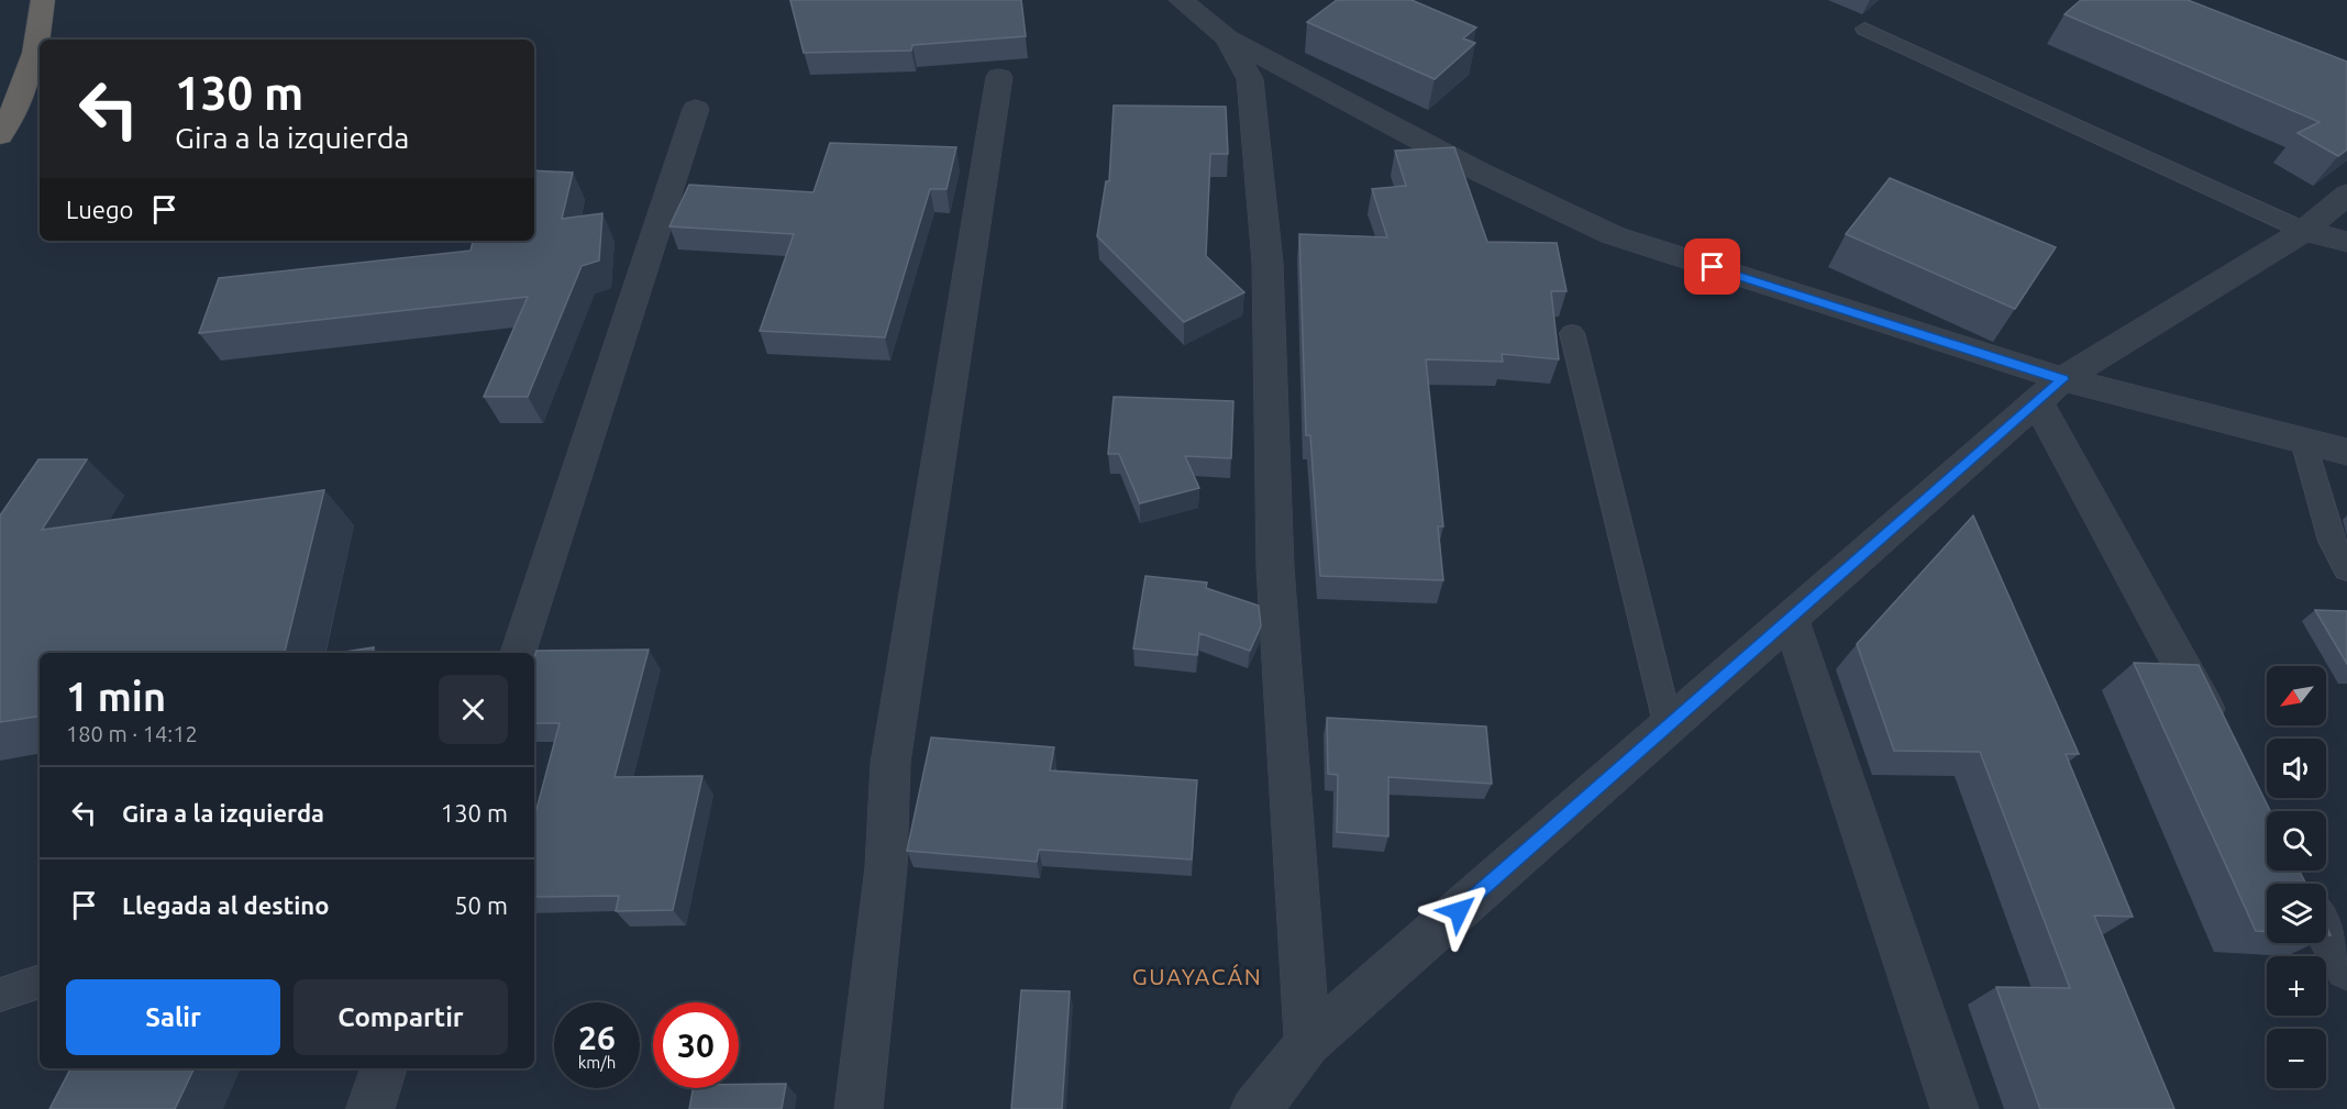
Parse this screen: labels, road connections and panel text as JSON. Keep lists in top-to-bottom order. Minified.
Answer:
{"districts":["GUAYACÁN"],"north":"bottom left","page":{"turn":["130 m","Gira a la izquierda"],"then":"Luego","heading":["1 min","180 m · 14:12"],"map_buttons":["+","−"],"list":[{"name":"Gira a la izquierda","value":"130 m"},{"name":"Llegada al destino","value":"50 m"}],"buttons":["Salir","Compartir"],"speed":"26 km/h","limit":"30"}}
